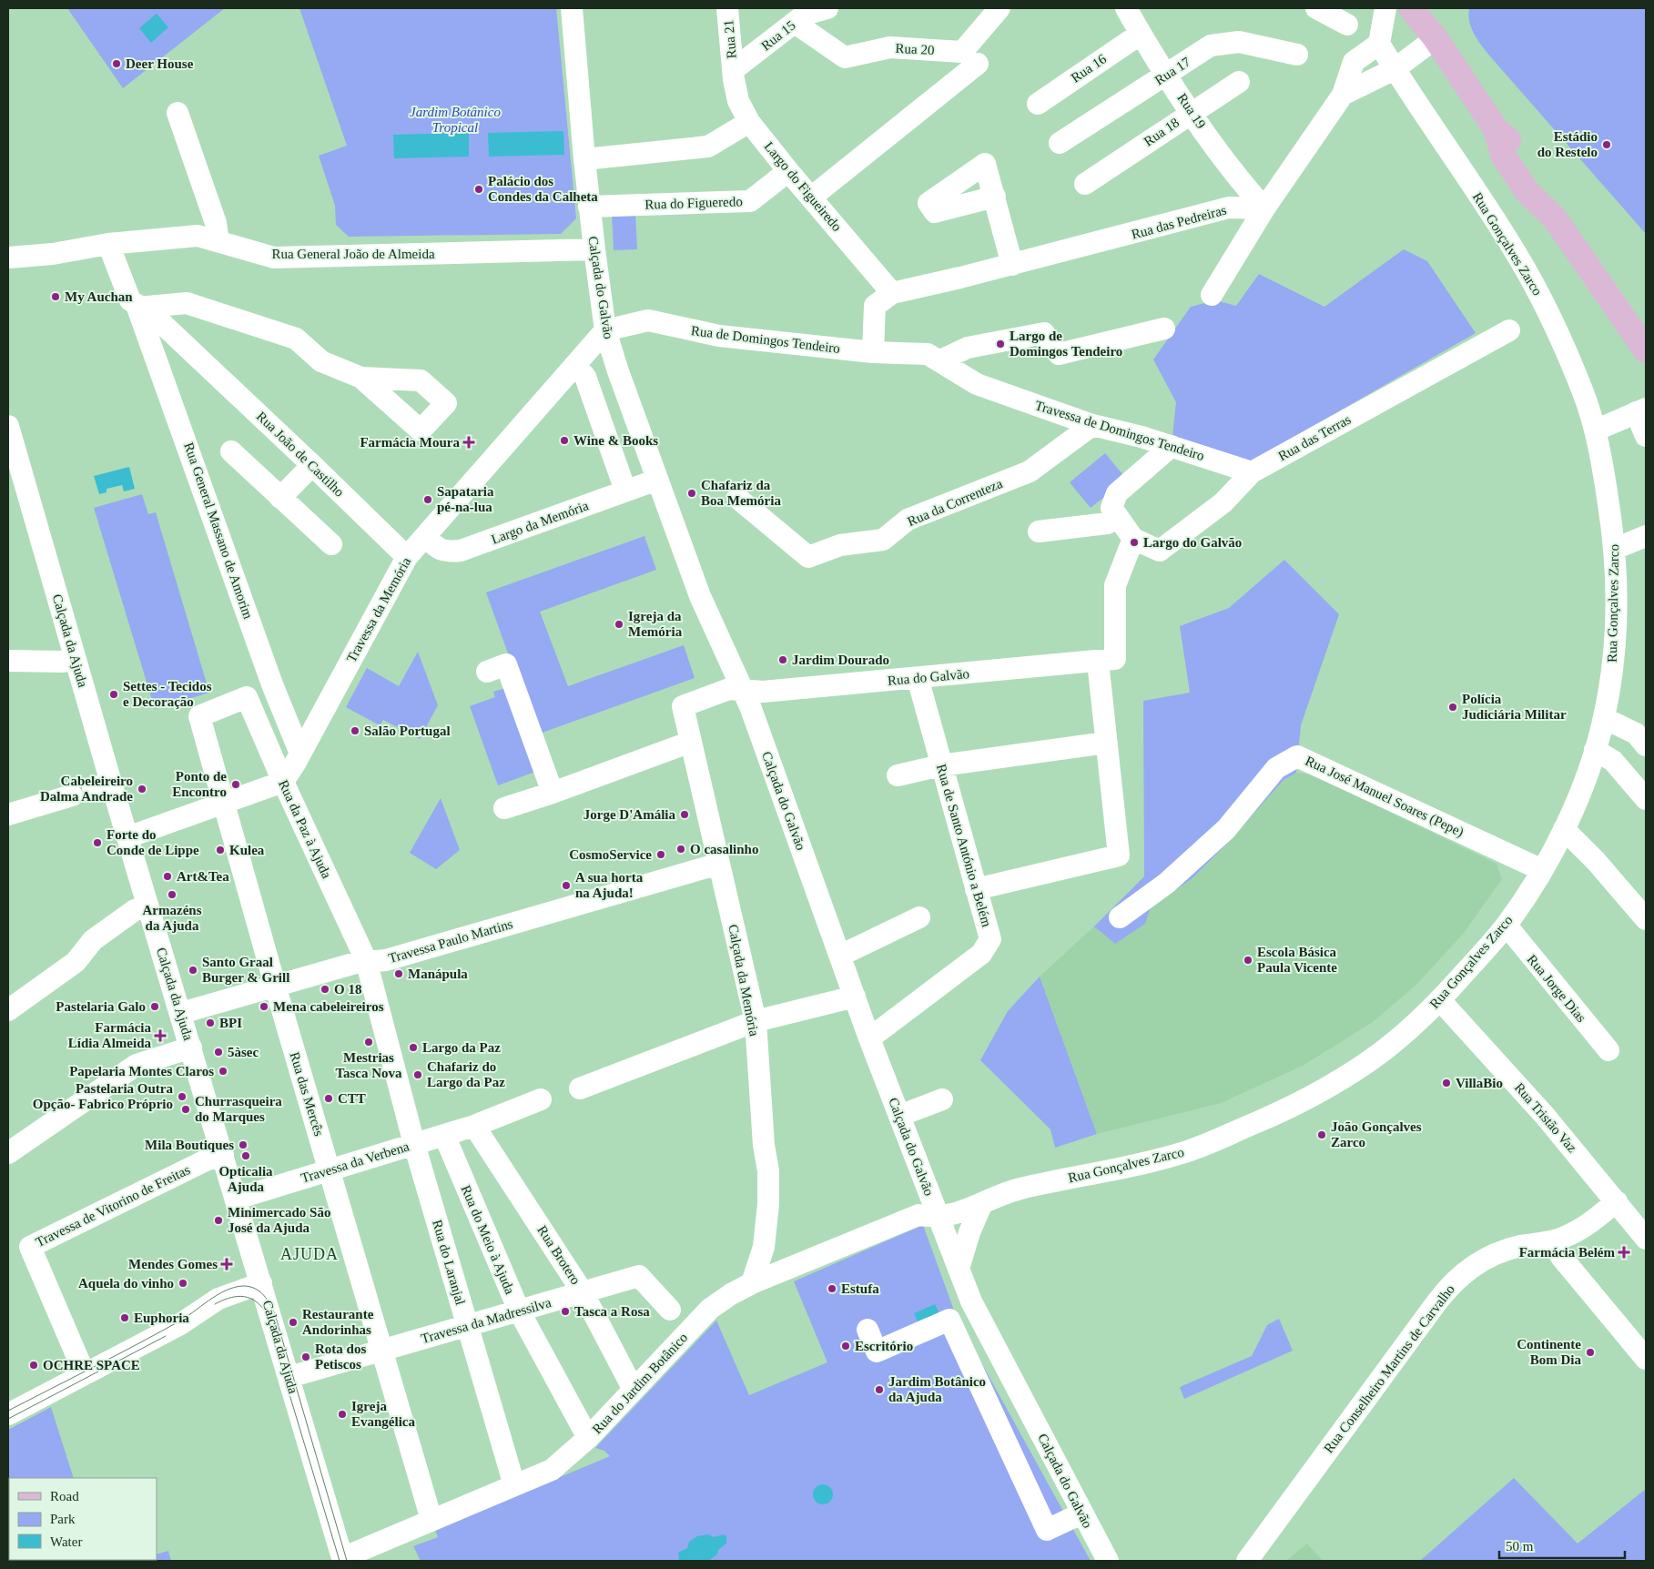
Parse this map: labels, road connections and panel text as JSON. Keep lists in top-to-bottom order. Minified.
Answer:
{"streets":{"street":["Rua 15","Rua 21","Rua 20","Rua 16","Rua 17","Rua 19","Rua 18","Largo do Figueiredo","Rua do Figueredo","Rua das Pedreiras","Rua Gonçalves Zarco","Rua General João de Almeida","Calçada do Galvão","Rua de Domingos Tendeiro","Travessa de Domingos Tendeiro","Rua das Terras","Rua João de Castilho","Rua da Correnteza","Largo da Memória","Rua General Massano de Amorim","Travessa da Memória","Calçada da Ajuda","Rua do Galvão","Rua José Manuel Soares (Pepe)","Rua da Paz à Ajuda","Rua de Santo António a Belém","Travessa Paulo Martins","Calçada da Memória","Rua Jorge Dias","Rua das Mercês","Rua Tristão Vaz","Travessa da Verbena","Travessa de Vitorino de Freitas","Rua do Meio à Ajuda","Rua Brotero","Rua do Laranjal","Travessa da Madressilva","Rua Conselheiro Martins de Carvalho","Rua do Jardim Botânico"]},"crossings":[["Rua 15","Rua 21"],["Rua 15","Rua 20"],["Rua 15","Largo do Figueiredo"],["Rua 21","Largo do Figueiredo"],["Rua 16","Rua 19"],["Rua 17","Rua 19"],["Rua 19","Rua 18"],["Rua 19","Rua das Pedreiras"],["Largo do Figueiredo","Rua do Figueredo"],["Largo do Figueiredo","Rua das Pedreiras"],["Rua do Figueredo","Calçada do Galvão"],["Rua Gonçalves Zarco","Calçada do Galvão"],["Rua Gonçalves Zarco","Rua José Manuel Soares (Pepe)"],["Rua Gonçalves Zarco","Rua Jorge Dias"],["Rua Gonçalves Zarco","Rua Tristão Vaz"],["Rua Gonçalves Zarco","Rua do Jardim Botânico"],["Rua General João de Almeida","Calçada do Galvão"],["Rua General João de Almeida","Rua João de Castilho"],["Calçada do Galvão","Rua de Domingos Tendeiro"],["Calçada do Galvão","Largo da Memória"],["Calçada do Galvão","Travessa da Memória"],["Calçada do Galvão","Rua do Galvão"],["Calçada do Galvão","Rua de Santo António a Belém"],["Calçada do Galvão","Rua do Jardim Botânico"],["Rua de Domingos Tendeiro","Travessa da Memória"],["Travessa de Domingos Tendeiro","Rua das Terras"],["Travessa de Domingos Tendeiro","Rua da Correnteza"],["Rua João de Castilho","Rua General Massano de Amorim"],["Rua João de Castilho","Travessa da Memória"],["Largo da Memória","Travessa da Memória"],["Rua General Massano de Amorim","Travessa da Memória"],["Travessa da Memória","Rua da Paz à Ajuda"],["Calçada da Ajuda","Travessa Paulo Martins"],["Calçada da Ajuda","Travessa da Verbena"],["Calçada da Ajuda","Travessa de Vitorino de Freitas"],["Calçada da Ajuda","Travessa da Madressilva"],["Calçada da Ajuda","Rua do Jardim Botânico"],["Rua do Galvão","Rua de Santo António a Belém"],["Rua do Galvão","Calçada da Memória"],["Rua da Paz à Ajuda","Travessa Paulo Martins"],["Rua da Paz à Ajuda","Rua das Mercês"],["Travessa Paulo Martins","Calçada da Memória"],["Travessa Paulo Martins","Rua das Mercês"],["Calçada da Memória","Rua do Jardim Botânico"],["Rua das Mercês","Travessa da Verbena"],["Rua das Mercês","Travessa da Madressilva"],["Rua das Mercês","Rua do Jardim Botânico"],["Rua Tristão Vaz","Rua Conselheiro Martins de Carvalho"],["Travessa da Verbena","Rua do Meio à Ajuda"],["Travessa da Verbena","Rua Brotero"],["Travessa da Verbena","Rua do Laranjal"],["Rua do Meio à Ajuda","Travessa da Madressilva"],["Rua do Meio à Ajuda","Rua do Jardim Botânico"],["Rua Brotero","Travessa da Madressilva"],["Rua Brotero","Rua do Jardim Botânico"],["Rua do Laranjal","Travessa da Madressilva"],["Rua do Laranjal","Rua do Jardim Botânico"]],"districts":["AJUDA"],"parks":["Jardim Botânico Tropical"],"places":{"other":["Deer House","Estádio do Restelo","Palácio dos Condes da Calheta","My Auchan","Largo de Domingos Tendeiro","Wine & Books","Chafariz da Boa Memória","Sapataria pé-na-lua","Largo do Galvão","Igreja da Memória","Jardim Dourado","Settes - Tecidos e Decoração","Polícia Judiciária Militar","Salão Portugal","Ponto de Encontro","Cabeleireiro Dalma Andrade","Jorge D'Amália","Forte do Conde de Lippe","O casalinho","Kulea","CosmoService","Art&Tea","A sua horta na Ajuda!","Armazéns da Ajuda","Escola Básica Paula Vicente","Santo Graal Burger & Grill","Manápula","O 18","Pastelaria Galo","Mena cabeleireiros","BPI","Mestrias Tasca Nova","Largo da Paz","5àsec","Papelaria Montes Claros","Chafariz do Largo da Paz","VillaBio","Pastelaria Outra Opção- Fabrico Próprio","CTT","Churrasqueira do Marques","João Gonçalves Zarco","Mila Boutiques","Opticalia Ajuda","Minimercado São José da Ajuda","Aquela do vinho","Estufa","Tasca a Rosa","Euphoria","Restaurante Andorinhas","Escritório","Continente Bom Dia","Rota dos Petiscos","OCHRE SPACE","Jardim Botânico da Ajuda","Igreja Evangélica"],"health":["Farmácia Moura","Farmácia Lídia Almeida","Farmácia Belém","Mendes Gomes"]},"legend":["Road","Park","Water"],"scale_bar":"50 m"}
